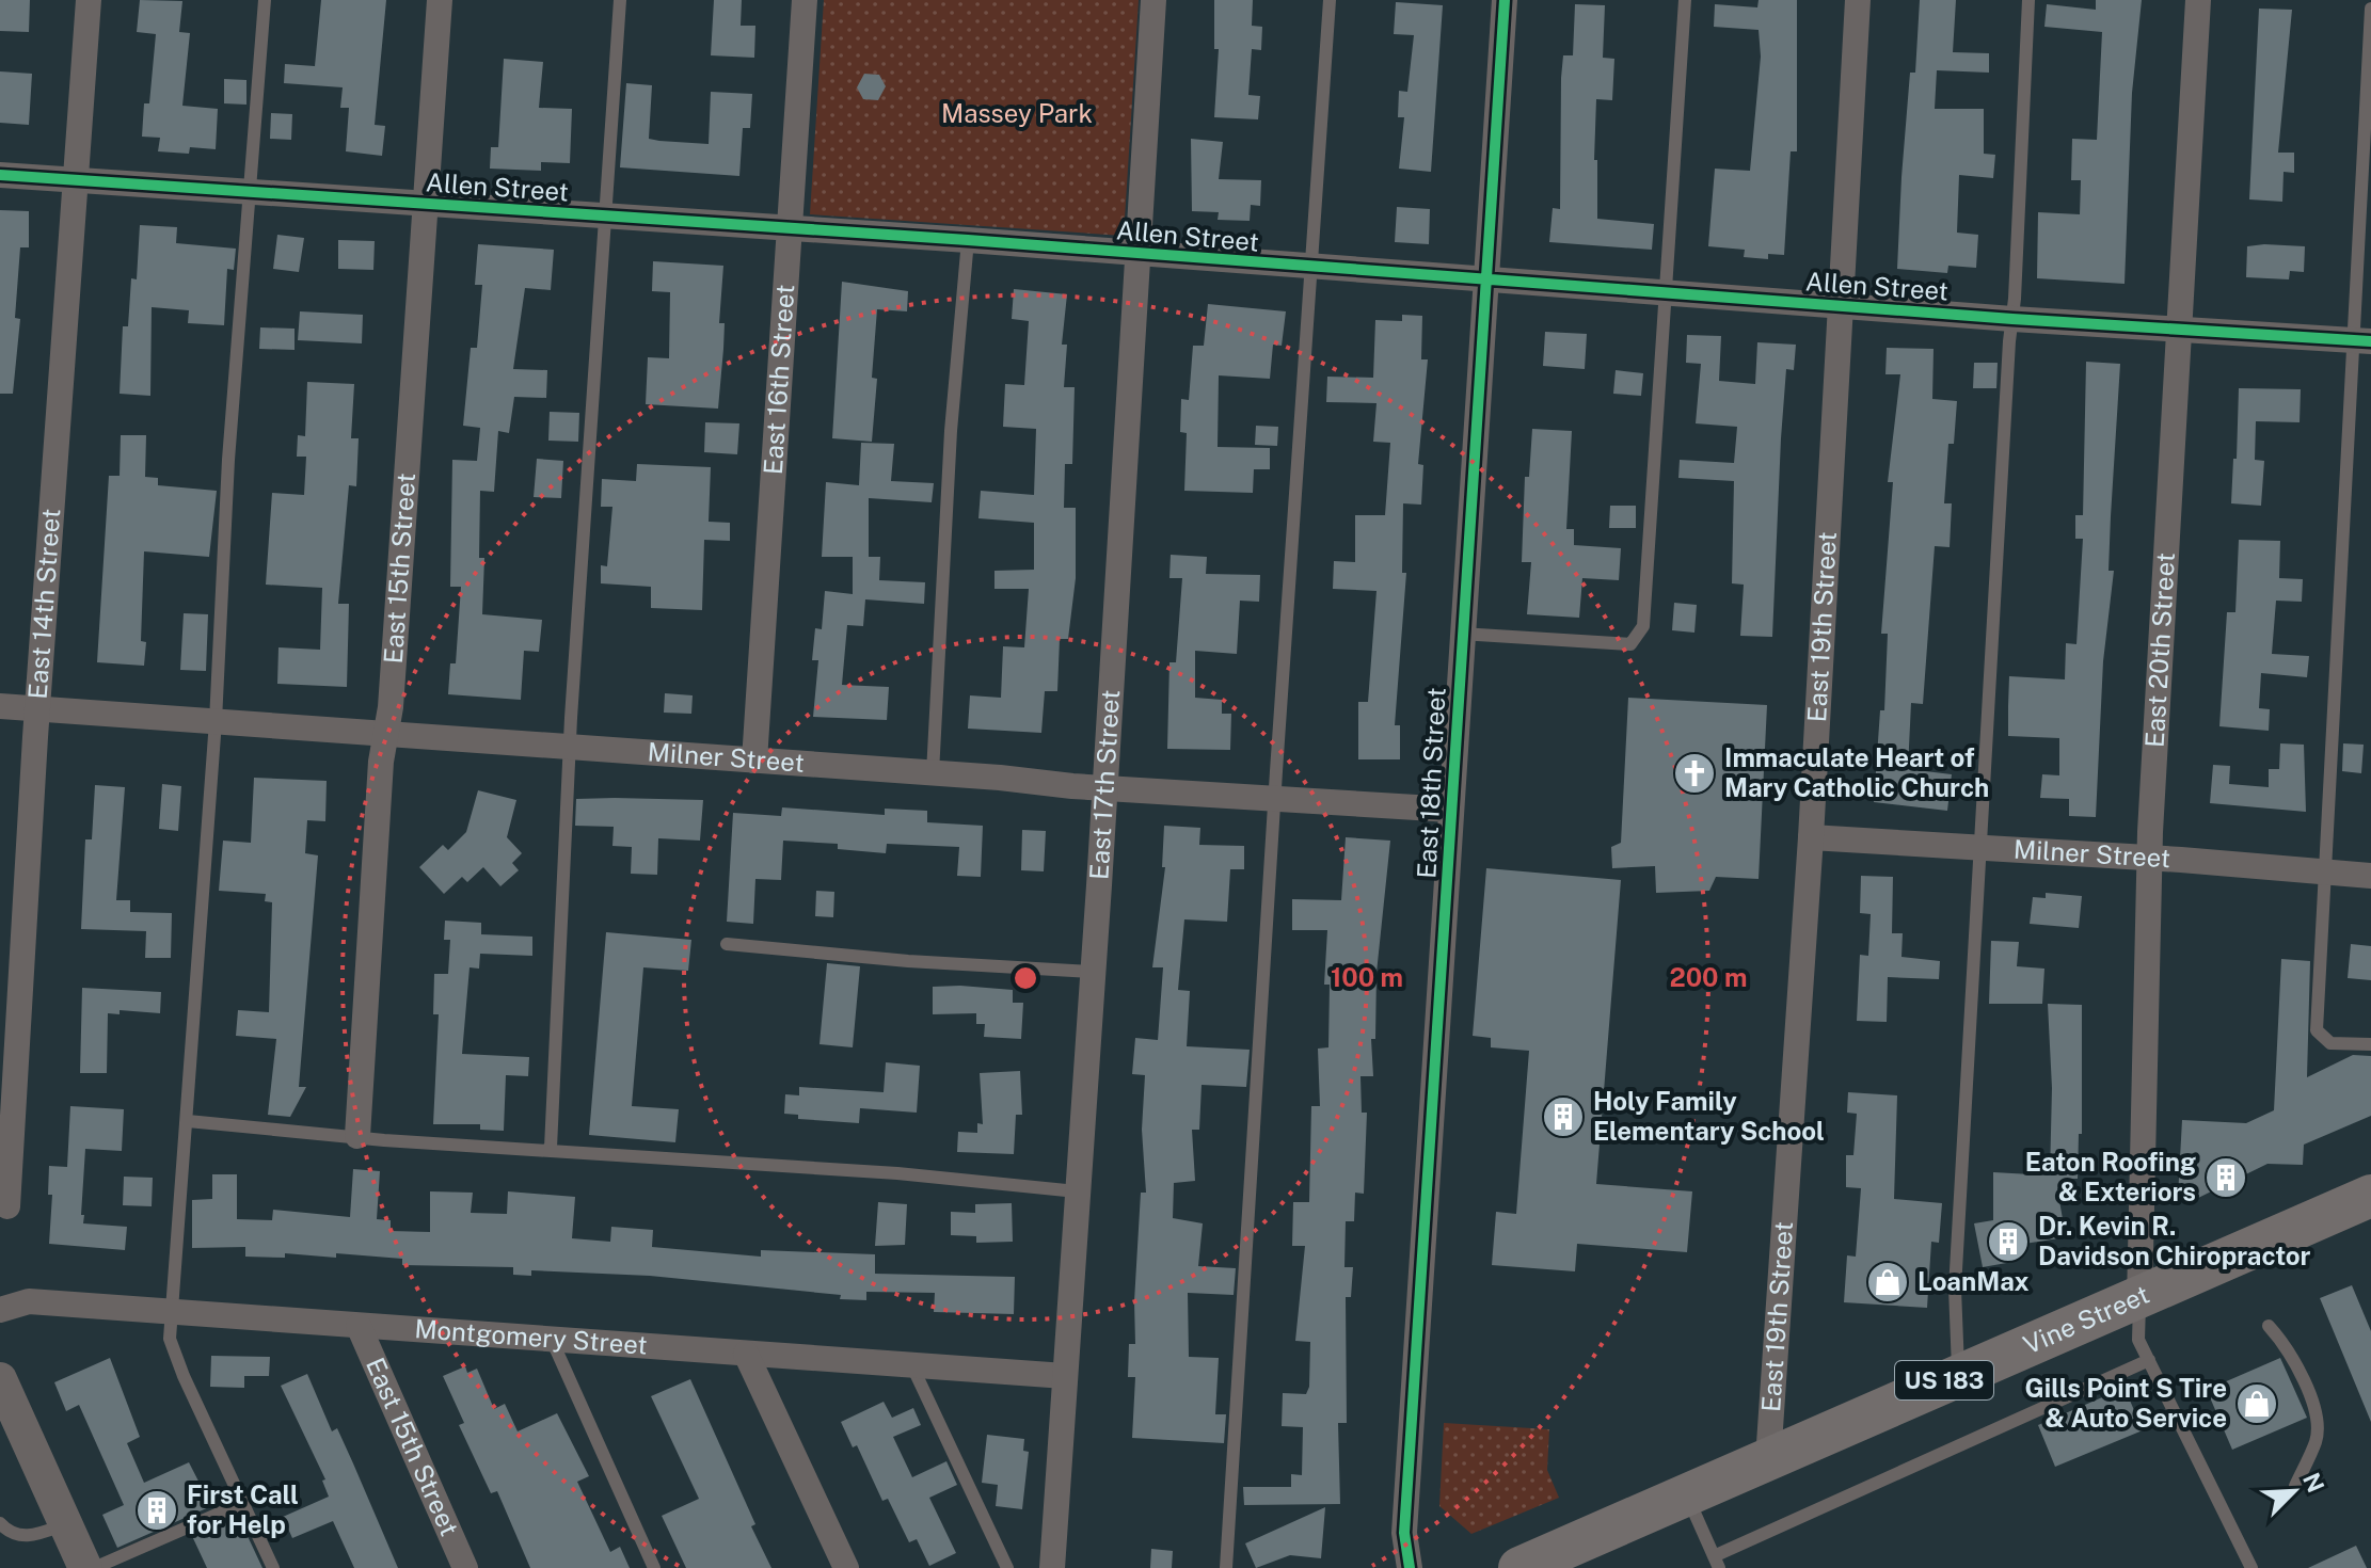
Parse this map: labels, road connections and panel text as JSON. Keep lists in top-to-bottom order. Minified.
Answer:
{"streets":{"main road":["Vine Street","US 183"],"street":["Allen Street","East 16th Street","East 15th Street","East 14th Street","East 19th Street","East 20th Street","Milner Street","East 18th Street","East 17th Street","Montgomery Street"]},"crossings":[["Allen Street","East 16th Street"],["Allen Street","East 15th Street"],["Allen Street","East 14th Street"],["Allen Street","East 19th Street"],["Allen Street","East 20th Street"],["Allen Street","East 18th Street"],["Allen Street","East 17th Street"],["East 16th Street","Milner Street"],["East 15th Street","Milner Street"],["East 15th Street","Montgomery Street"],["East 14th Street","Milner Street"],["East 19th Street","Milner Street"],["East 19th Street","Vine Street"],["East 20th Street","Milner Street"],["East 20th Street","Vine Street"],["Milner Street","East 18th Street"],["Milner Street","East 17th Street"],["East 17th Street","Montgomery Street"]],"parks":["Massey Park"],"places":{"church":["Immaculate Heart of Mary Catholic Church"],"building":["Holy Family Elementary School","Eaton Roofing & Exteriors","Dr. Kevin R. Davidson Chiropractor","First Call for Help"],"shop":["LoanMax","Gills Point S Tire & Auto Service"]},"north":"top right","rings":["100 m","200 m"]}
